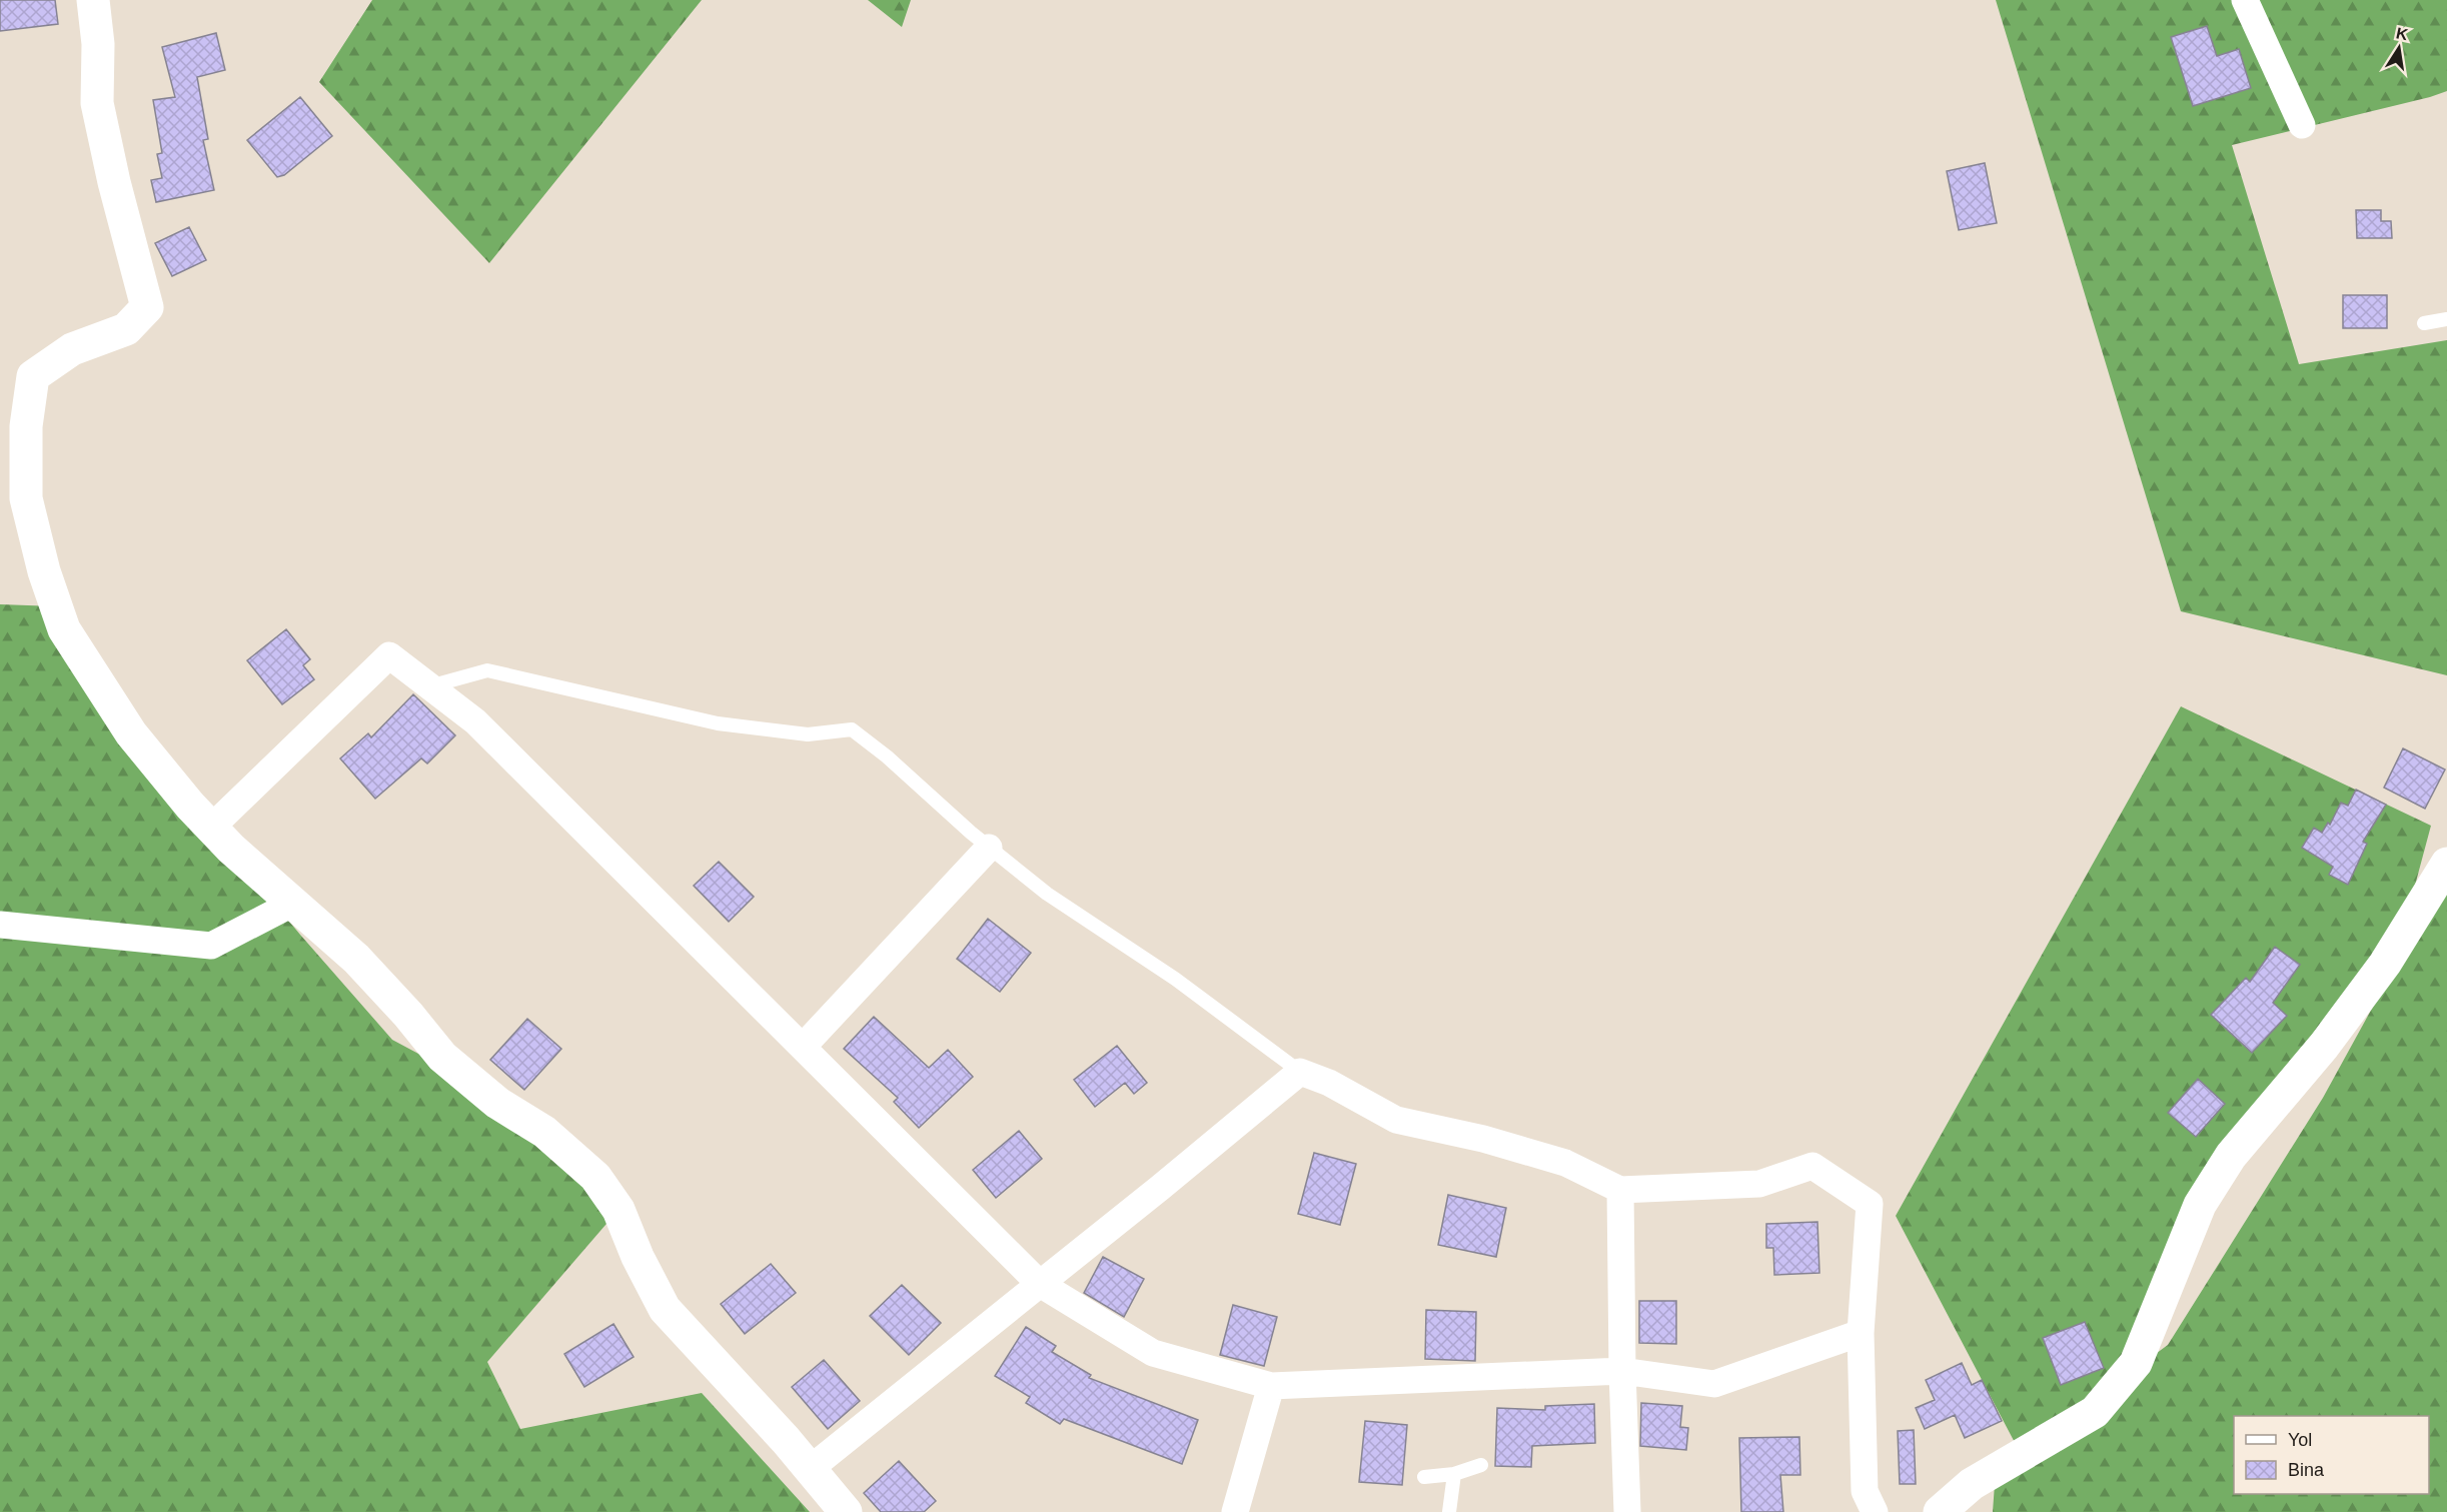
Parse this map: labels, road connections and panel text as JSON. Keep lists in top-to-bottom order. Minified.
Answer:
{"legend":["Yol","Bina"],"north":"top"}
